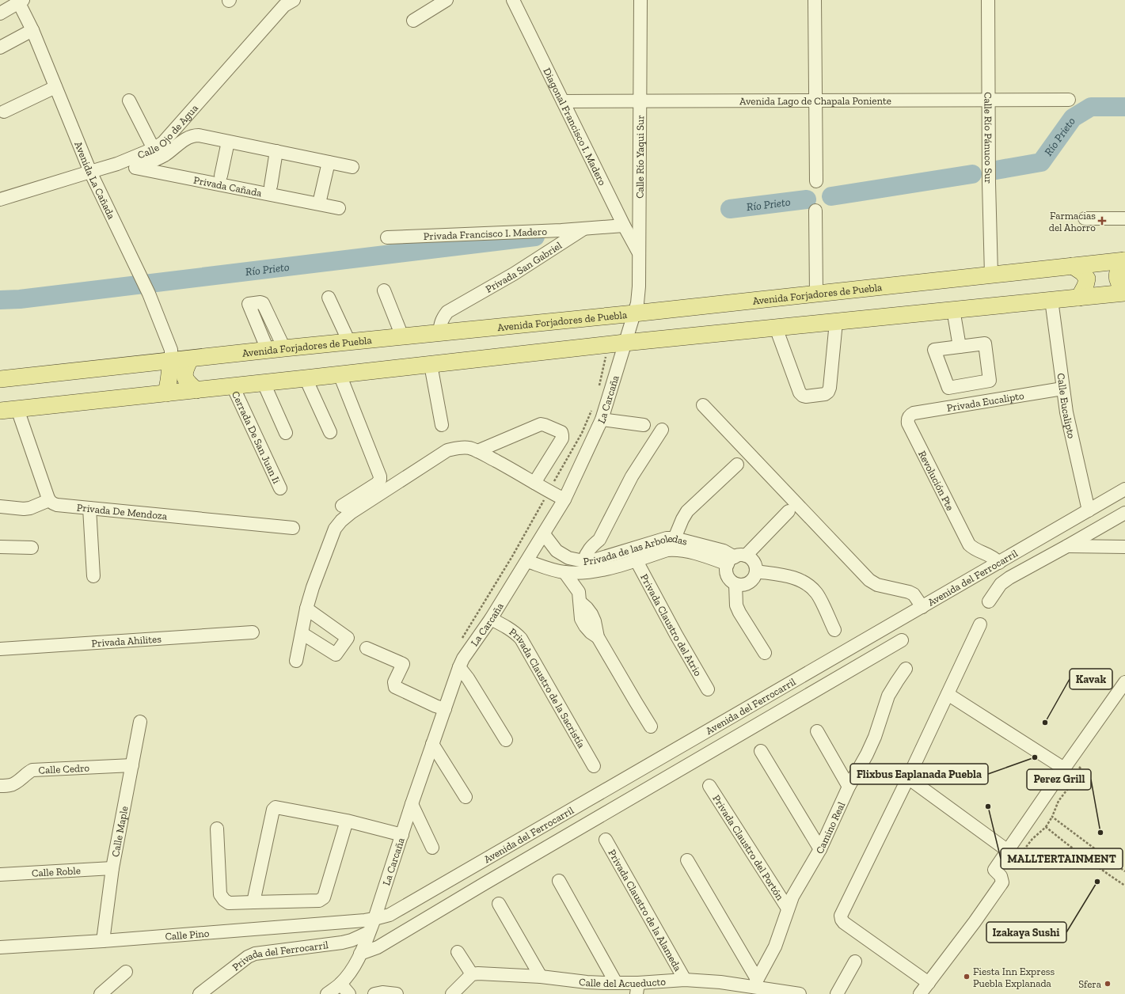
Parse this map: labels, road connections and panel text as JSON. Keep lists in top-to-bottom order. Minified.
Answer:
{"streets":{"main road":["Avenida Forjadores de Puebla"],"street":["Avenida Lago de Chapala Poniente","Diagonal Francisco I. Madero","Calle Ojo de Agua","Calle Río Pánuco Sur","Calle Río Yaqui Sur","Avenida La Cañada","Privada Cañada","Privada Francisco I. Madero","Privada San Gabriel","La Carcaña","Privada Eucalipto","Calle Eucalipto","Cerrada De San Juan Ii","Revolución Pte","Privada De Mendoza","Privada de las Arboledas","Avenida del Ferrocarril","Privada Claustro del Atrio","Privada Ahilites","Privada Claustro de la Sacristía","Calle Cedro","Camino Real","Calle Maple","Privada Claustro del Portón","Calle Roble","Privada Claustro de la Alameda","Calle Pino","Privada del Ferrocarril","Calle del Acueducto"]},"crossings":[["Avenida Lago de Chapala Poniente","Diagonal Francisco I. Madero"],["Avenida Lago de Chapala Poniente","Calle Río Pánuco Sur"],["Avenida Lago de Chapala Poniente","Calle Río Yaqui Sur"],["Diagonal Francisco I. Madero","Calle Río Yaqui Sur"],["Diagonal Francisco I. Madero","Privada San Gabriel"],["Calle Ojo de Agua","Avenida La Cañada"],["Calle Ojo de Agua","Privada Cañada"],["Calle Río Pánuco Sur","Avenida Forjadores de Puebla"],["Calle Río Yaqui Sur","Avenida Forjadores de Puebla"],["Calle Río Yaqui Sur","La Carcaña"],["Avenida La Cañada","Avenida Forjadores de Puebla"],["Privada Francisco I. Madero","Privada San Gabriel"],["Privada San Gabriel","Avenida Forjadores de Puebla"],["Avenida Forjadores de Puebla","La Carcaña"],["La Carcaña","Privada de las Arboledas"],["La Carcaña","Avenida del Ferrocarril"],["La Carcaña","Privada Claustro de la Sacristía"],["La Carcaña","Calle Pino"],["La Carcaña","Privada del Ferrocarril"],["Privada Eucalipto","Calle Eucalipto"],["Privada Eucalipto","Revolución Pte"],["Calle Eucalipto","Avenida del Ferrocarril"],["Revolución Pte","Avenida del Ferrocarril"],["Privada de las Arboledas","Privada Claustro del Atrio"],["Avenida del Ferrocarril","Calle Pino"],["Calle Cedro","Calle Maple"],["Camino Real","Privada Claustro del Portón"],["Camino Real","Calle del Acueducto"],["Calle Maple","Calle Roble"],["Calle Maple","Calle Pino"],["Privada Claustro de la Alameda","Calle del Acueducto"]],"water":["Río Prieto"],"places":{"health":["Farmacias del Ahorro"],"other":["Kavak","Flixbus Eaplanada Puebla","MALLTERTAINMENT","Perez Grill","Izakaya Sushi","Fiesta Inn Express Puebla Explanada","Sfera"]}}
